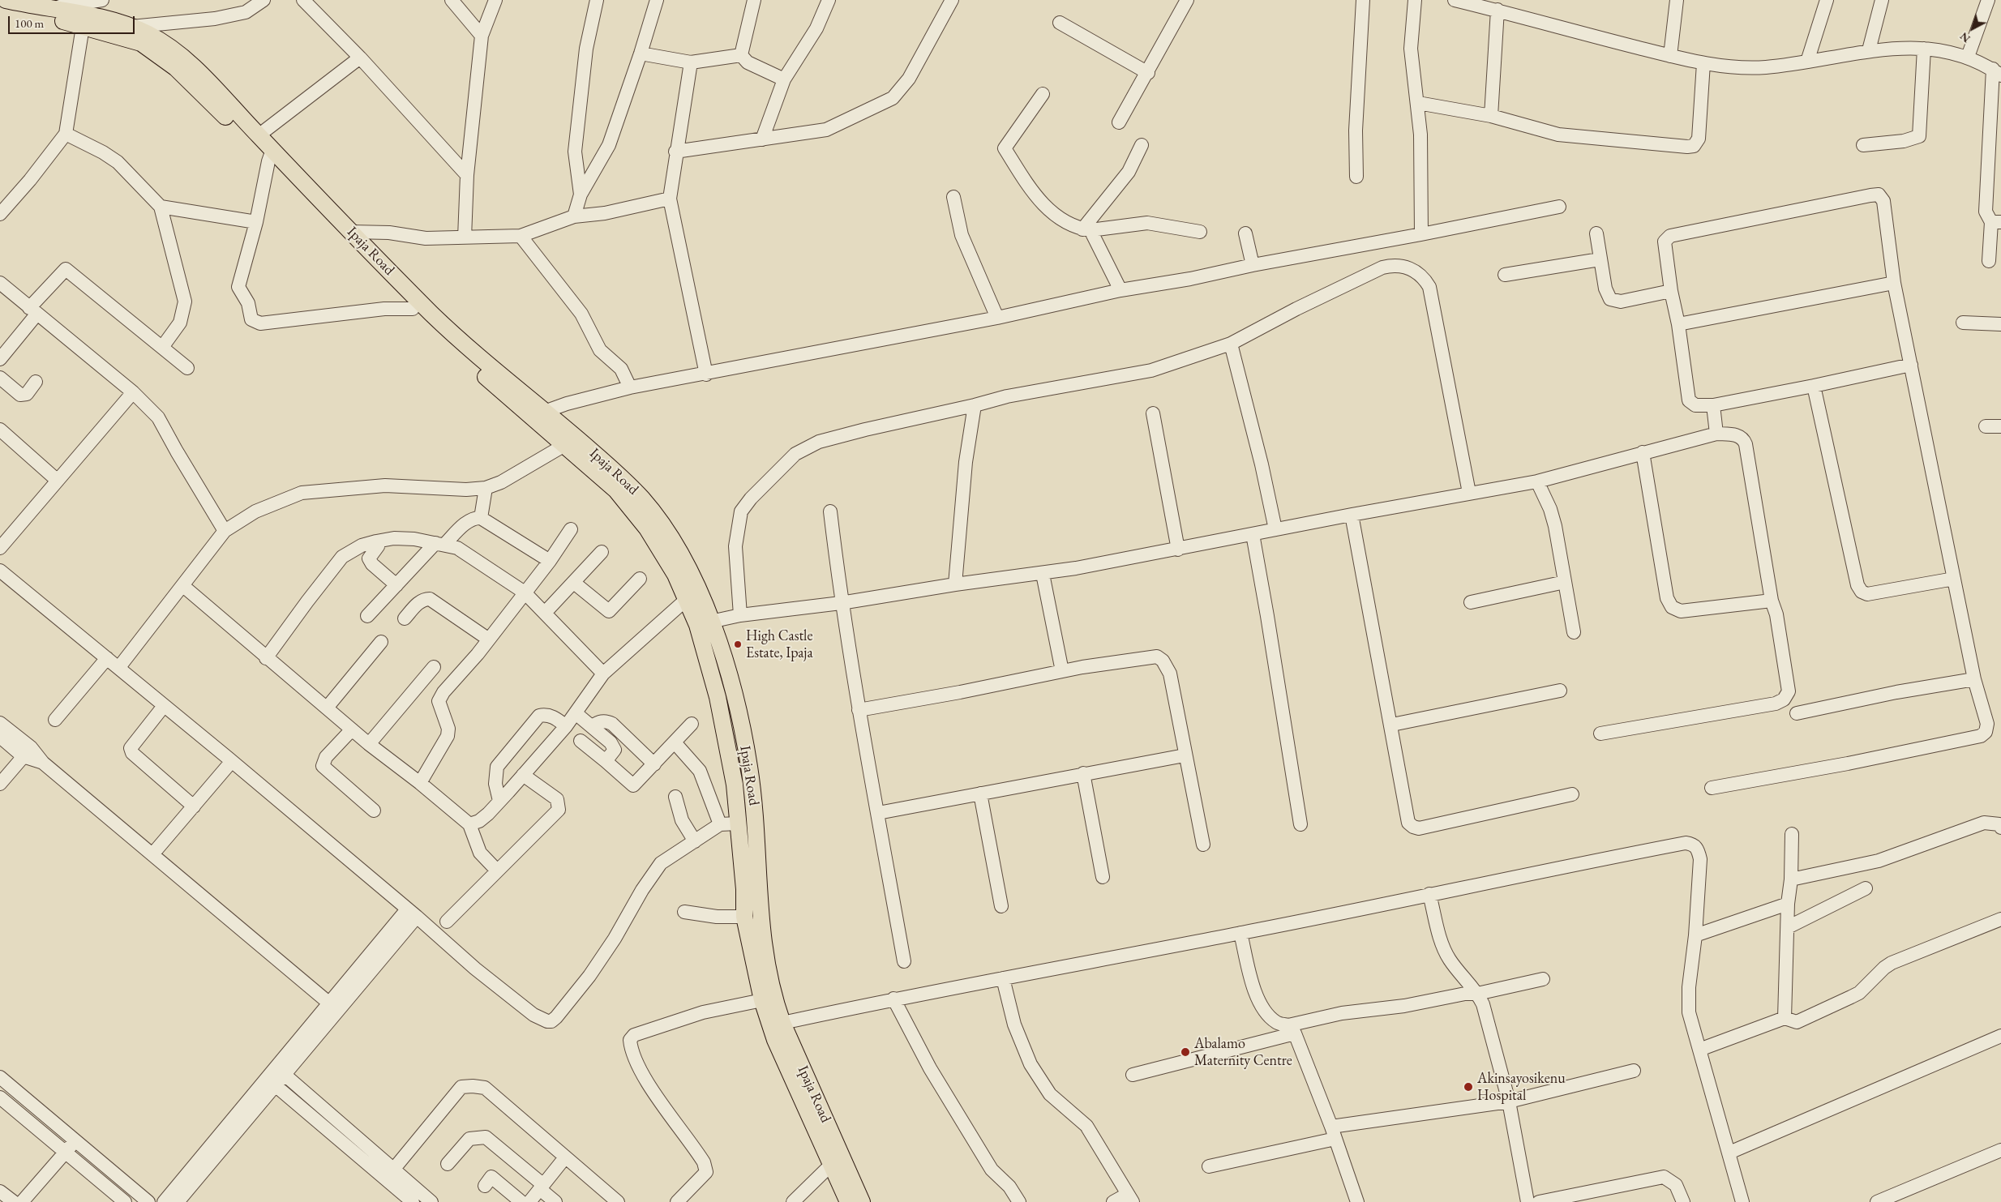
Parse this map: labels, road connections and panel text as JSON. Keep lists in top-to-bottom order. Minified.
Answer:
{"streets":{"main road":["Ipaja Road"]},"places":["High Castle Estate, Ipaja","Abalamo Maternity Centre","Akinsayosikenu Hospital"],"scale_bar":"100 m","north":"bottom left"}
